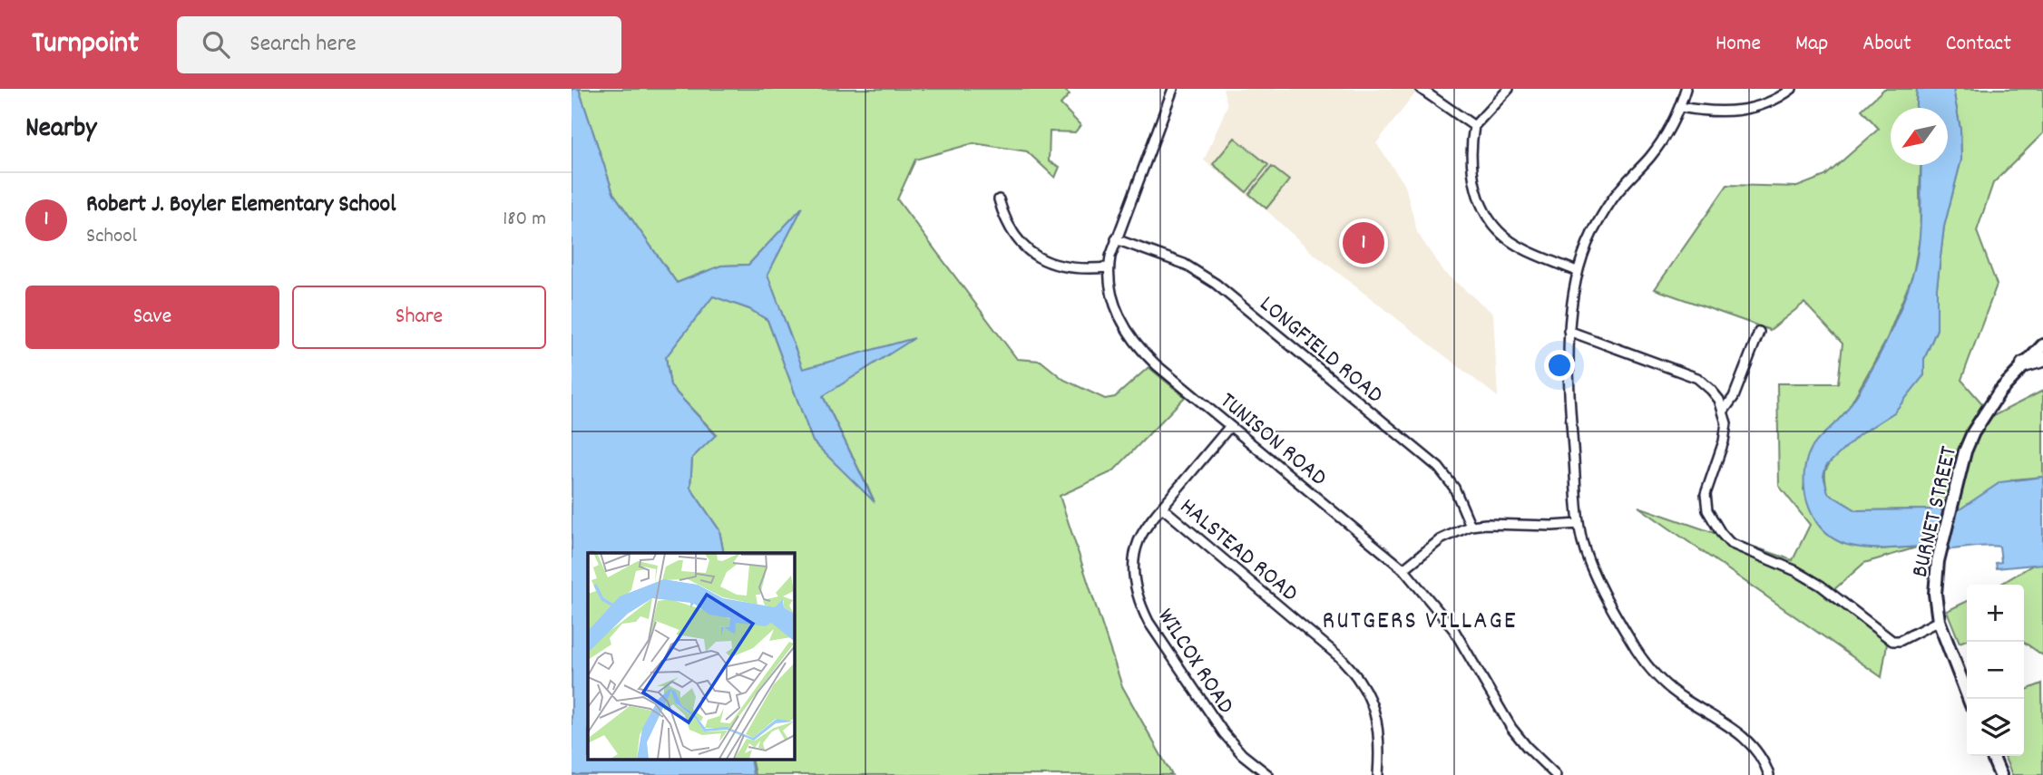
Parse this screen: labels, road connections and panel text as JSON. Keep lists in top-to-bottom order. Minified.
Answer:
{"streets":{"street":["LONGFIELD ROAD","TUNISON ROAD","BURNET STREET","HALSTEAD ROAD","WILCOX ROAD"]},"crossings":[["LONGFIELD ROAD","TUNISON ROAD"],["TUNISON ROAD","WILCOX ROAD"],["HALSTEAD ROAD","WILCOX ROAD"]],"districts":["RUTGERS VILLAGE"],"north":"bottom left","page":{"header":"Turnpoint","search":"Search here","nav":["Home","Map","About","Contact"],"heading":"Nearby","list":[{"mark":"1","name":"Robert J. Boyler Elementary School","note":"School","value":"180 m"}],"pins":"1","buttons":["Save","Share"],"map_buttons":["+","−"]}}
